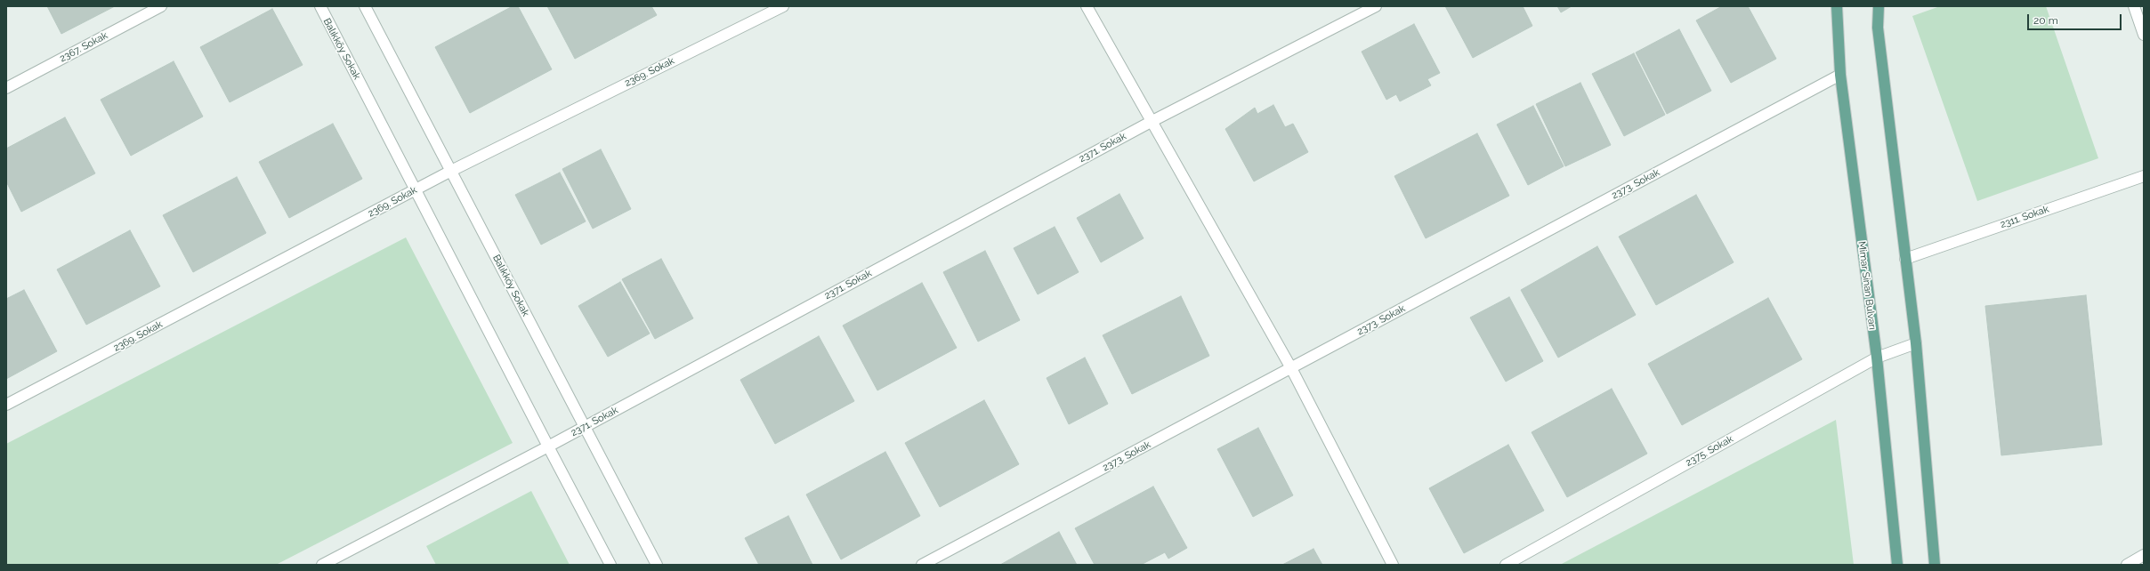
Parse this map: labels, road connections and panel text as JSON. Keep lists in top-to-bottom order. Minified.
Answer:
{"streets":{"main road":["Mimar Sinan Bulvarı"],"street":["2367. Sokak","Balıkköy Sokak","2369. Sokak","2371. Sokak","2373. Sokak","2311. Sokak","2375. Sokak"]},"crossings":[["Balıkköy Sokak","2369. Sokak"],["Balıkköy Sokak","2371. Sokak"],["2373. Sokak","Mimar Sinan Bulvarı"],["Mimar Sinan Bulvarı","2375. Sokak"]],"scale_bar":"20 m"}
